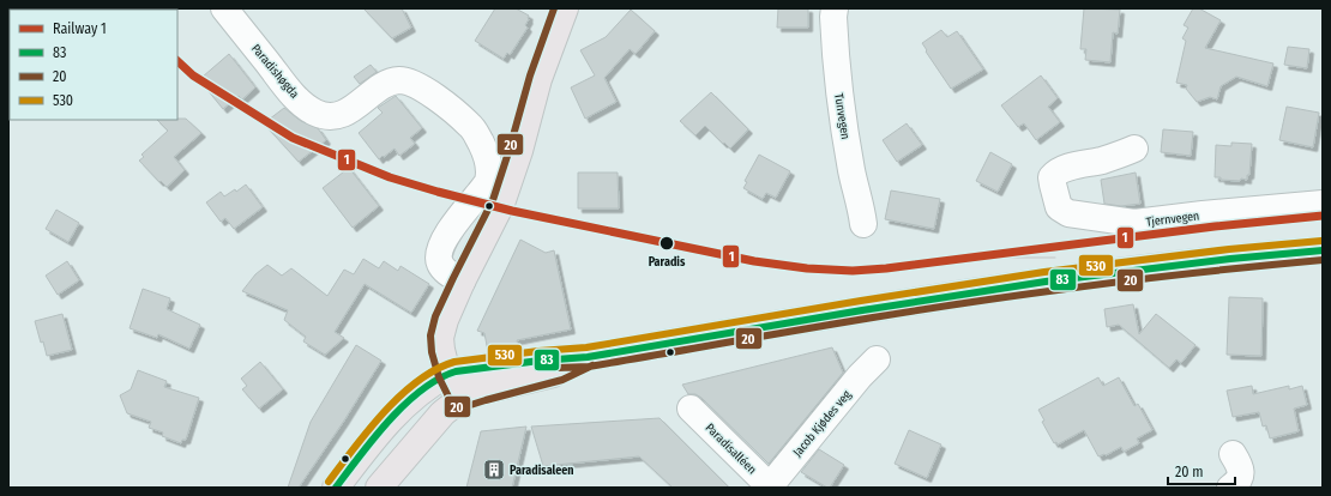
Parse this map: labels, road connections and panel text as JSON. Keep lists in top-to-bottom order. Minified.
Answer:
{"streets":{"street":["Paradishøgda","Tunvegen","Tjernvegen","Jacob Kjødes veg","Paradisalléen"]},"crossings":[["Jacob Kjødes veg","Paradisalléen"]],"places":{"other":["Paradis"],"building":["Paradisaleen"]},"lines":["transit line 20","rail line 1","transit line 530","transit line 83"],"legend":["Railway 1","83","20","530"],"scale_bar":"20 m"}
